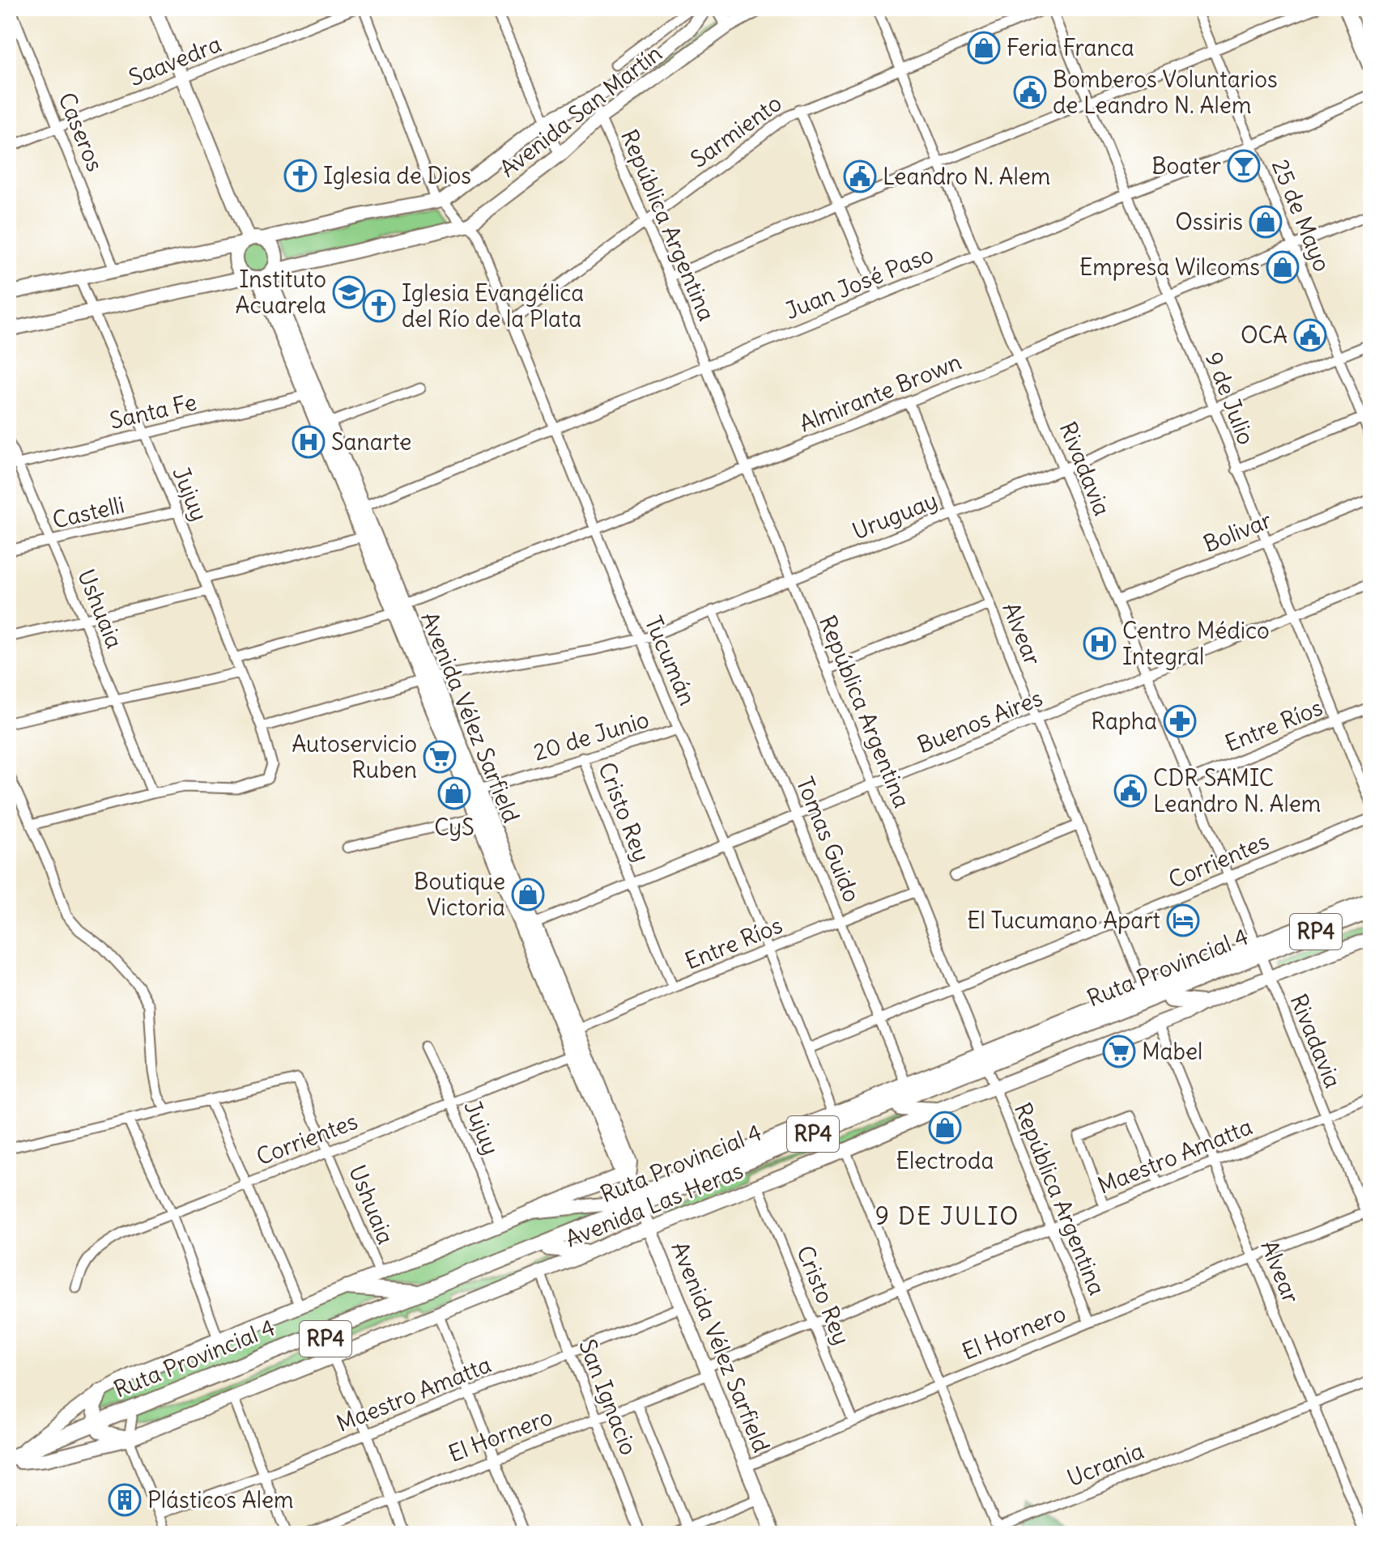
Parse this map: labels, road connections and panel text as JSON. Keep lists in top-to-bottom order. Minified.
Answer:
{"streets":{"main road":["Avenida San Martín","Avenida Vélez Sarfield","RP4","Ruta Provincial 4","Avenida Las Heras"],"street":["Saavedra","Sarmiento","Caseros","25 de Mayo","República Argentina","Juan José Paso","Almirante Brown","9 de Julio","Santa Fe","Rivadavia","Jujuy","Castelli","Uruguay","Bolivar","Ushuaia","Alvear","Tucumán","Buenos Aires","Entre Ríos","20 de Junio","Cristo Rey","Tomas Guido","Corrientes","Maestro Amatta","El Hornero","San Ignacio","Ucrania"]},"crossings":[["Saavedra","Caseros"],["Avenida San Martín","Caseros"],["Avenida San Martín","República Argentina"],["Avenida San Martín","Jujuy"],["Avenida San Martín","Tucumán"],["Avenida San Martín","Avenida Vélez Sarfield"],["Sarmiento","República Argentina"],["Sarmiento","9 de Julio"],["Sarmiento","Rivadavia"],["Sarmiento","Tucumán"],["25 de Mayo","Juan José Paso"],["25 de Mayo","Almirante Brown"],["25 de Mayo","Uruguay"],["República Argentina","Juan José Paso"],["República Argentina","Almirante Brown"],["República Argentina","Uruguay"],["República Argentina","Buenos Aires"],["República Argentina","Entre Ríos"],["República Argentina","Corrientes"],["República Argentina","Ruta Provincial 4"],["República Argentina","Maestro Amatta"],["República Argentina","Avenida Las Heras"],["República Argentina","El Hornero"],["Juan José Paso","9 de Julio"],["Juan José Paso","Rivadavia"],["Juan José Paso","Tucumán"],["Juan José Paso","Avenida Vélez Sarfield"],["Almirante Brown","9 de Julio"],["Almirante Brown","Rivadavia"],["Almirante Brown","Jujuy"],["Almirante Brown","Alvear"],["Almirante Brown","Tucumán"],["Almirante Brown","Avenida Vélez Sarfield"],["9 de Julio","Uruguay"],["9 de Julio","Bolivar"],["9 de Julio","Buenos Aires"],["9 de Julio","Entre Ríos"],["Santa Fe","Jujuy"],["Santa Fe","Ushuaia"],["Santa Fe","Avenida Vélez Sarfield"],["Rivadavia","Uruguay"],["Rivadavia","Bolivar"],["Rivadavia","Buenos Aires"],["Rivadavia","Entre Ríos"],["Rivadavia","Corrientes"],["Rivadavia","Ruta Provincial 4"],["Rivadavia","Maestro Amatta"],["Rivadavia","Avenida Las Heras"],["Rivadavia","El Hornero"],["Jujuy","Castelli"],["Jujuy","Uruguay"],["Jujuy","Ushuaia"],["Jujuy","Corrientes"],["Jujuy","Avenida Las Heras"],["Castelli","Ushuaia"],["Uruguay","Alvear"],["Uruguay","Tucumán"],["Uruguay","Avenida Vélez Sarfield"],["Uruguay","Tomas Guido"],["Ushuaia","Corrientes"],["Ushuaia","Avenida Las Heras"],["Alvear","Buenos Aires"],["Alvear","Corrientes"],["Alvear","Maestro Amatta"],["Alvear","Avenida Las Heras"],["Alvear","El Hornero"],["Alvear","Ucrania"],["Tucumán","Buenos Aires"],["Tucumán","Entre Ríos"],["Tucumán","20 de Junio"],["Tucumán","Corrientes"],["Tucumán","Avenida Las Heras"],["Avenida Vélez Sarfield","Buenos Aires"],["Avenida Vélez Sarfield","Entre Ríos"],["Avenida Vélez Sarfield","20 de Junio"],["Avenida Vélez Sarfield","Corrientes"],["Avenida Vélez Sarfield","Ruta Provincial 4"],["Avenida Vélez Sarfield","Maestro Amatta"],["Avenida Vélez Sarfield","Avenida Las Heras"],["Avenida Vélez Sarfield","El Hornero"],["Buenos Aires","Cristo Rey"],["Buenos Aires","Tomas Guido"],["Entre Ríos","Cristo Rey"],["Entre Ríos","Tomas Guido"],["20 de Junio","Cristo Rey"],["Cristo Rey","Maestro Amatta"],["Cristo Rey","Avenida Las Heras"],["Cristo Rey","El Hornero"],["Tomas Guido","Corrientes"],["Tomas Guido","Avenida Las Heras"],["Ruta Provincial 4","Avenida Las Heras"],["Maestro Amatta","El Hornero"],["Maestro Amatta","San Ignacio"],["Avenida Las Heras","San Ignacio"],["El Hornero","San Ignacio"],["El Hornero","Ucrania"]],"districts":["9 DE JULIO"],"places":{"shop":["Feria Franca","Ossiris","Empresa Wilcoms","CyS","Boutique Victoria","Electroda"],"public building":["Bomberos Voluntarios de Leandro N. Alem","Leandro N. Alem","OCA","CDR SAMIC Leandro N. Alem"],"bar":["Boater"],"church":["Iglesia de Dios","Iglesia Evangélica del Río de la Plata"],"school or university":["Instituto Acuarela"],"hospital":["Sanarte","Centro Médico Integral"],"pharmacy":["Rapha"],"supermarket":["Autoservicio Ruben","Mabel"],"hotel":["El Tucumano Apart"],"building":["Plásticos Alem"]}}
